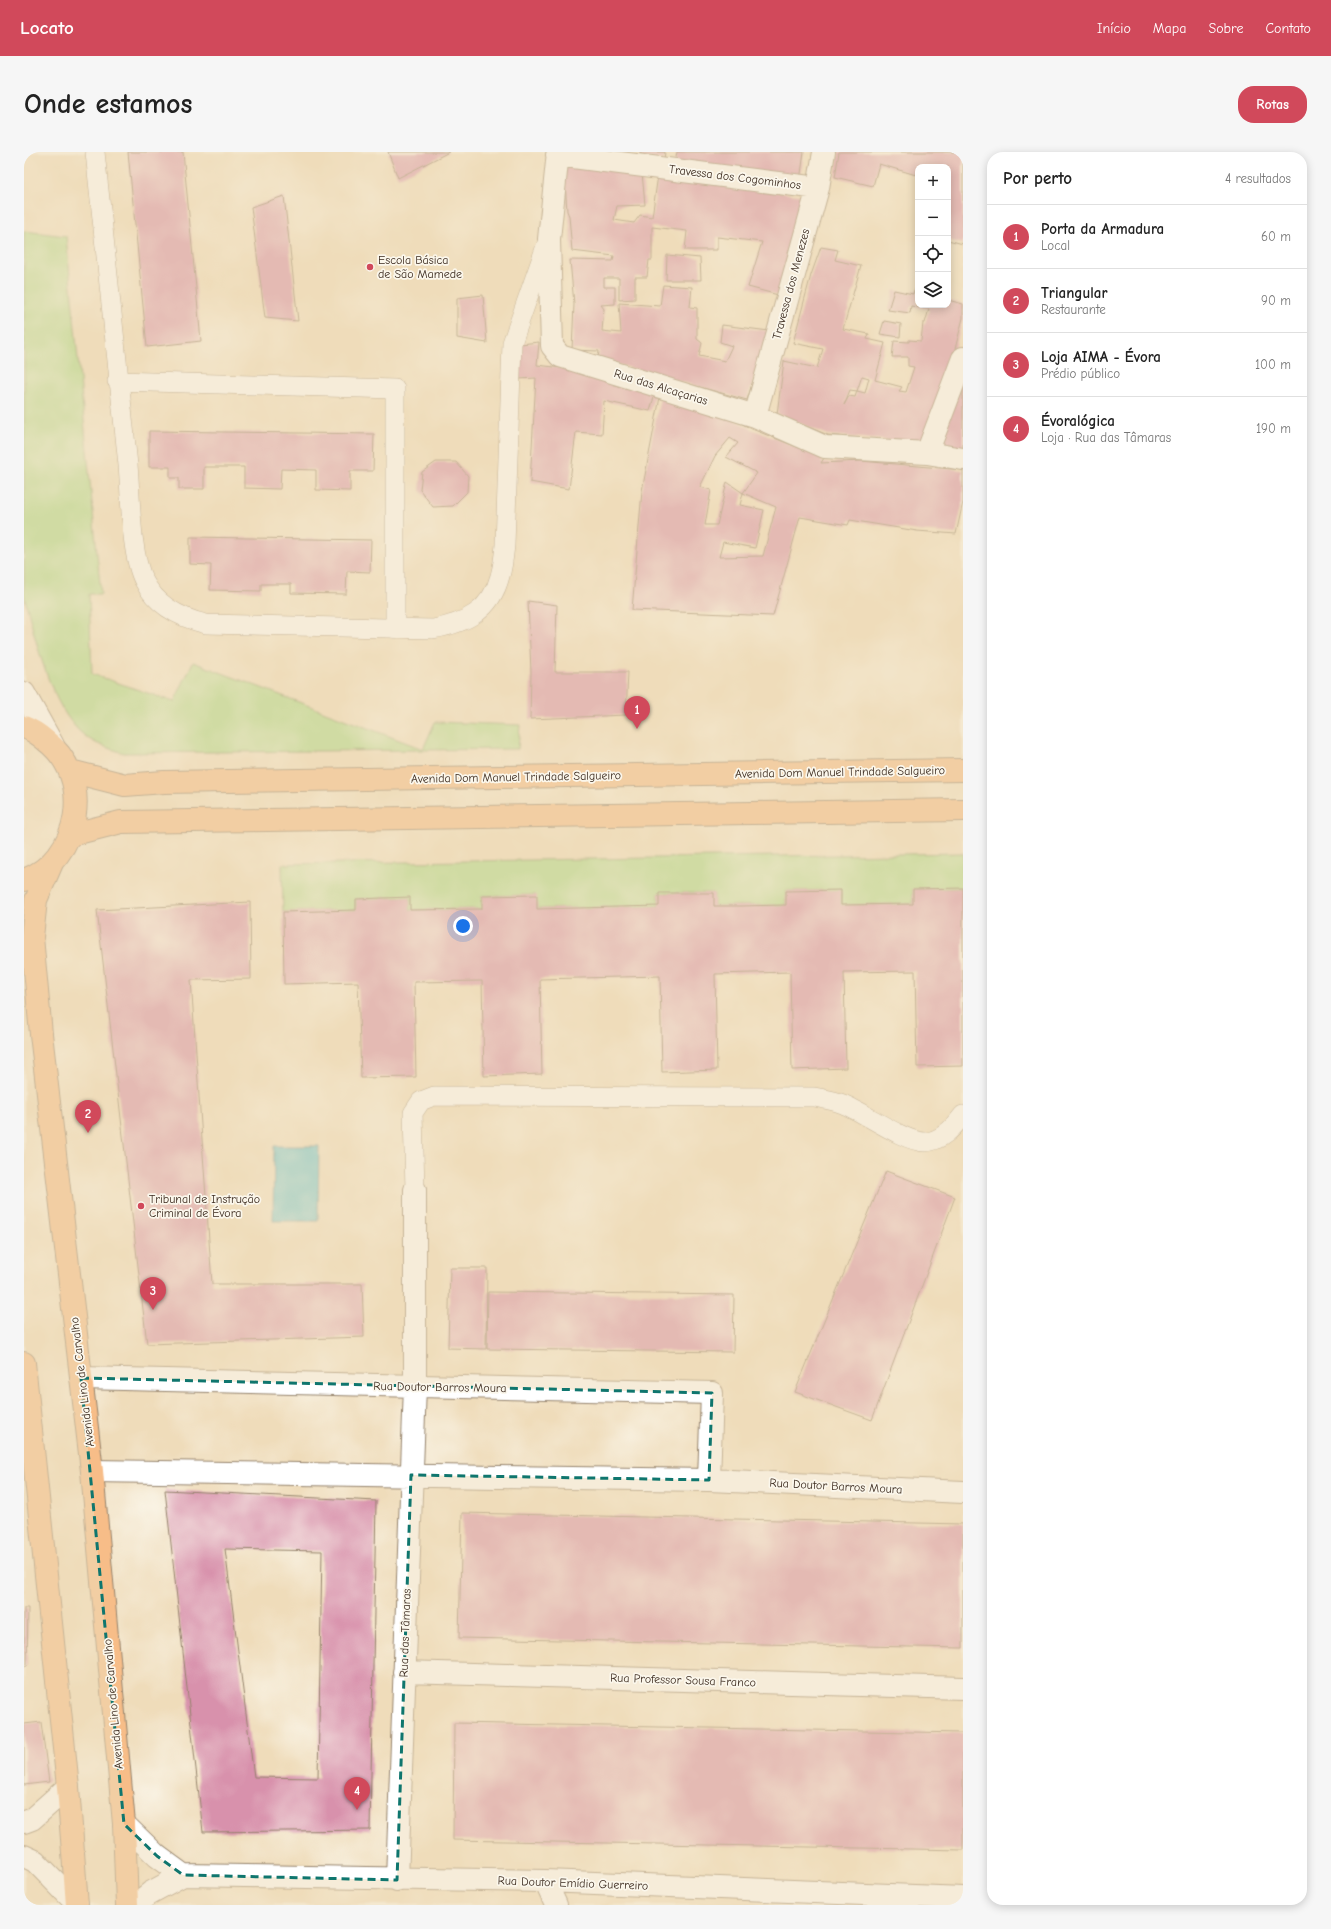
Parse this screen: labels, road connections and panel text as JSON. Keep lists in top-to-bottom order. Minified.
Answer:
{"streets":{"main road":["Avenida Dom Manuel Trindade Salgueiro","Avenida Lino de Carvalho"],"street":["Travessa dos Cogominhos","Travessa dos Menezes","Rua das Alcaçarias","Rua Doutor Barros Moura","Rua das Tâmaras","Rua Professor Sousa Franco","Rua Doutor Emídio Guerreiro"]},"crossings":[["Travessa dos Cogominhos","Travessa dos Menezes"],["Travessa dos Cogominhos","Rua das Alcaçarias"],["Travessa dos Menezes","Rua das Alcaçarias"],["Avenida Lino de Carvalho","Rua Doutor Barros Moura"],["Rua Doutor Barros Moura","Rua das Tâmaras"],["Rua das Tâmaras","Rua Professor Sousa Franco"],["Rua das Tâmaras","Rua Doutor Emídio Guerreiro"]],"places":["Escola Básica de São Mamede","Tribunal de Instrução Criminal de Évora"],"page":{"header":"Locato","nav":["Início","Mapa","Sobre","Contato"],"buttons":"Rotas","title":"Onde estamos","heading":["Por perto","4 resultados"],"map_buttons":["+","−"],"list":[{"mark":"1","name":"Porta da Armadura","note":"Local","value":"60 m"},{"mark":"2","name":"Triangular","note":"Restaurante","value":"90 m"},{"mark":"3","name":"Loja AIMA - Évora","note":"Prédio público","value":"100 m"},{"mark":"4","name":"Évoralógica","note":"Loja · Rua das Tâmaras","value":"190 m"}],"pins":["1","2","3","4"]}}
